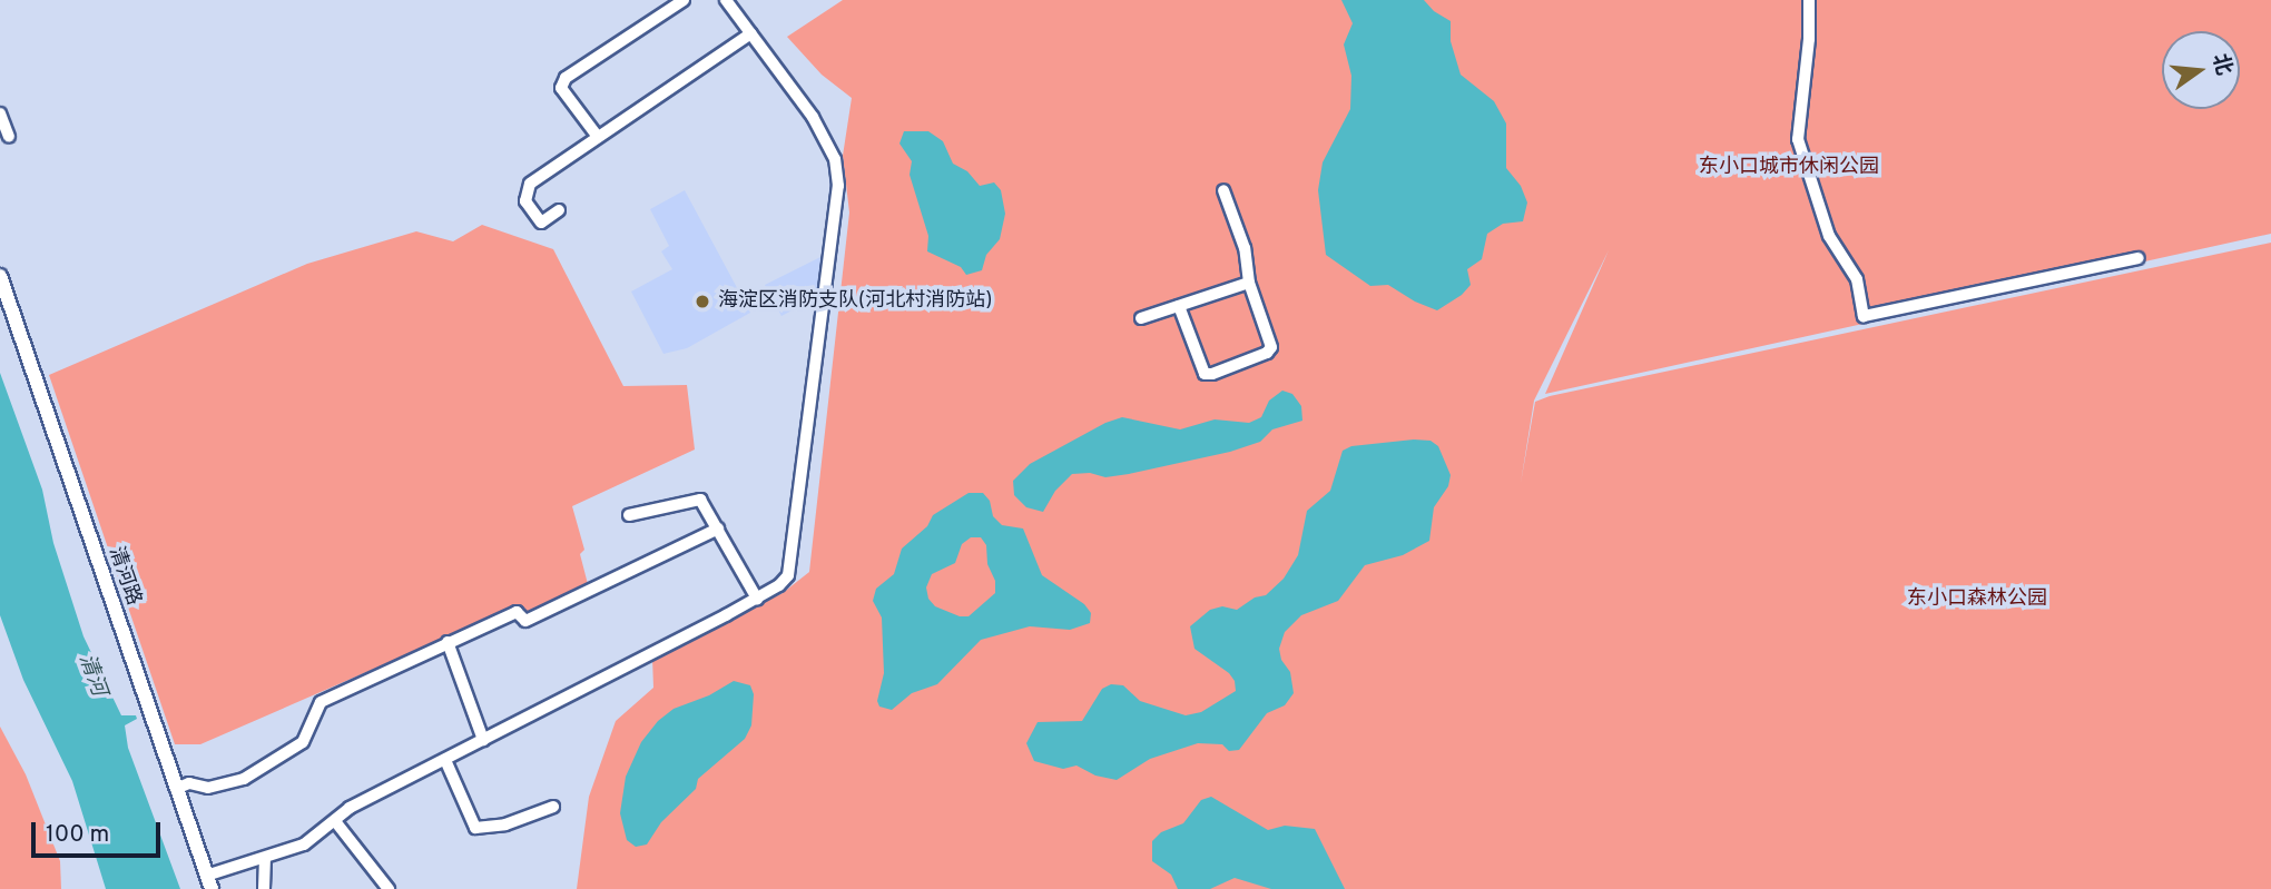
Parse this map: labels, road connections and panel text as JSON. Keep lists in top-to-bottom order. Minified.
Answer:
{"streets":{"street":["清河路"]},"water":["清河"],"parks":["东小口城市休闲公园","东小口森林公园"],"places":["海淀区消防支队(河北村消防站)"],"scale_bar":"100 m","north":"right"}
